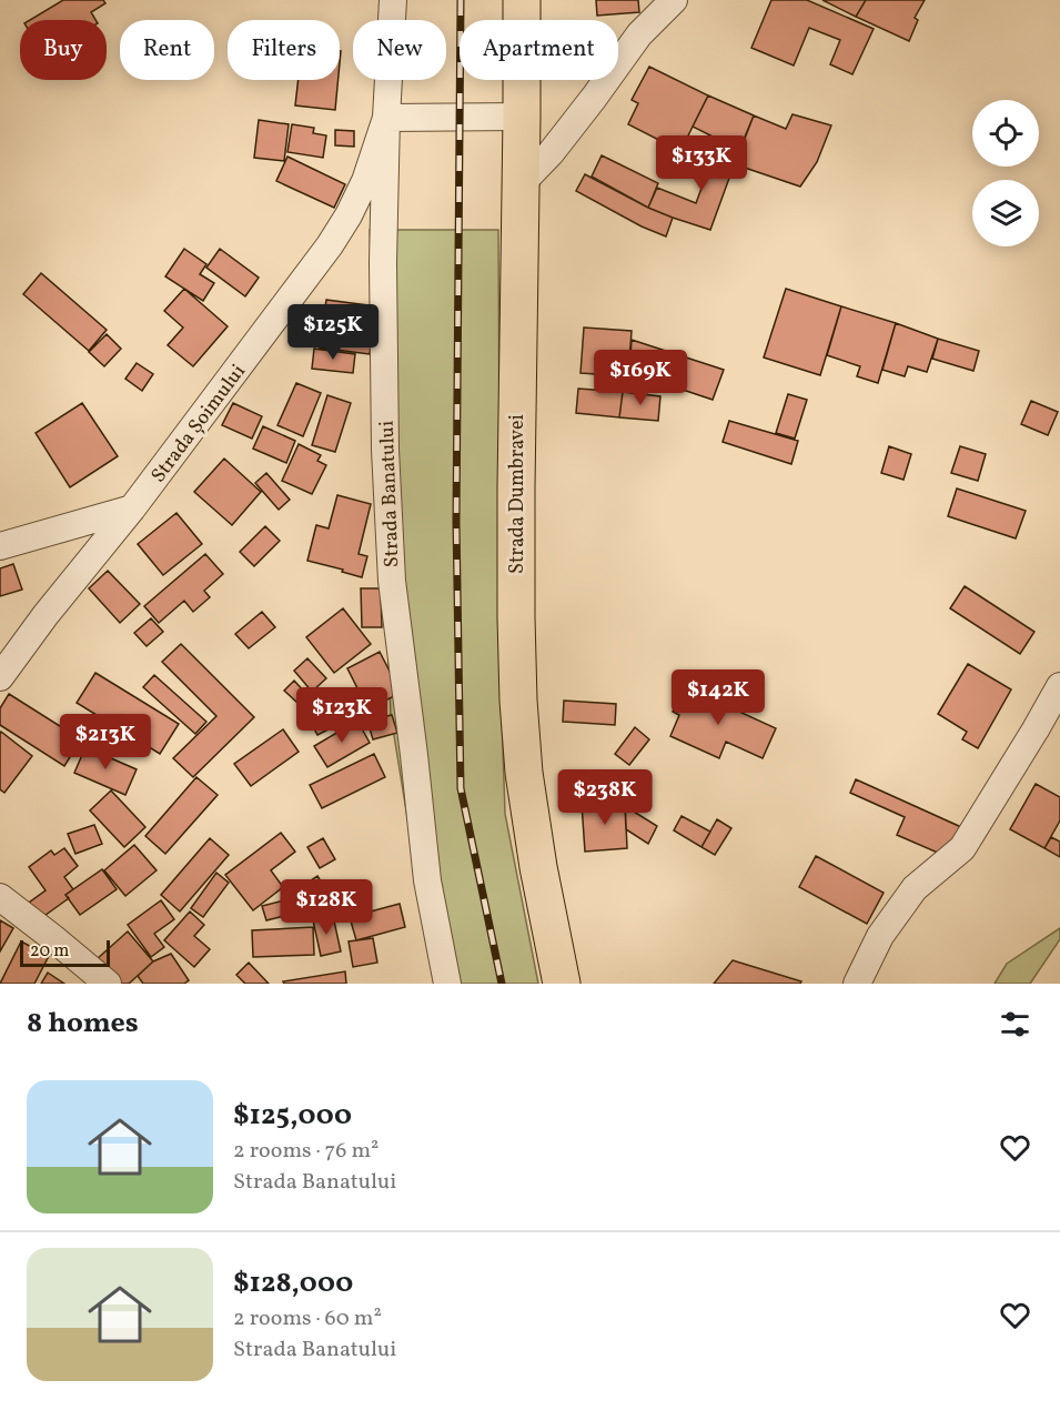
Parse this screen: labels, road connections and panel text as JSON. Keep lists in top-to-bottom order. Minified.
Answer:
{"streets":{"main road":["Strada Dumbravei"],"street":["Strada Șoimului","Strada Banatului"]},"crossings":[["Strada Șoimului","Strada Banatului"]],"scale_bar":"20 m","page":{"chip":["Buy","Rent","Filters","New","Apartment"],"price":["$133K","$125K","$169K","$142K","$123K","$213K","$238K","$128K"],"scale":"20 m","heading":"8 homes","list":[{"name":"$125,000","note":"2 rooms · 76 m² · Strada Banatului"},{"name":"$128,000","note":"2 rooms · 60 m² · Strada Banatului"}]}}
